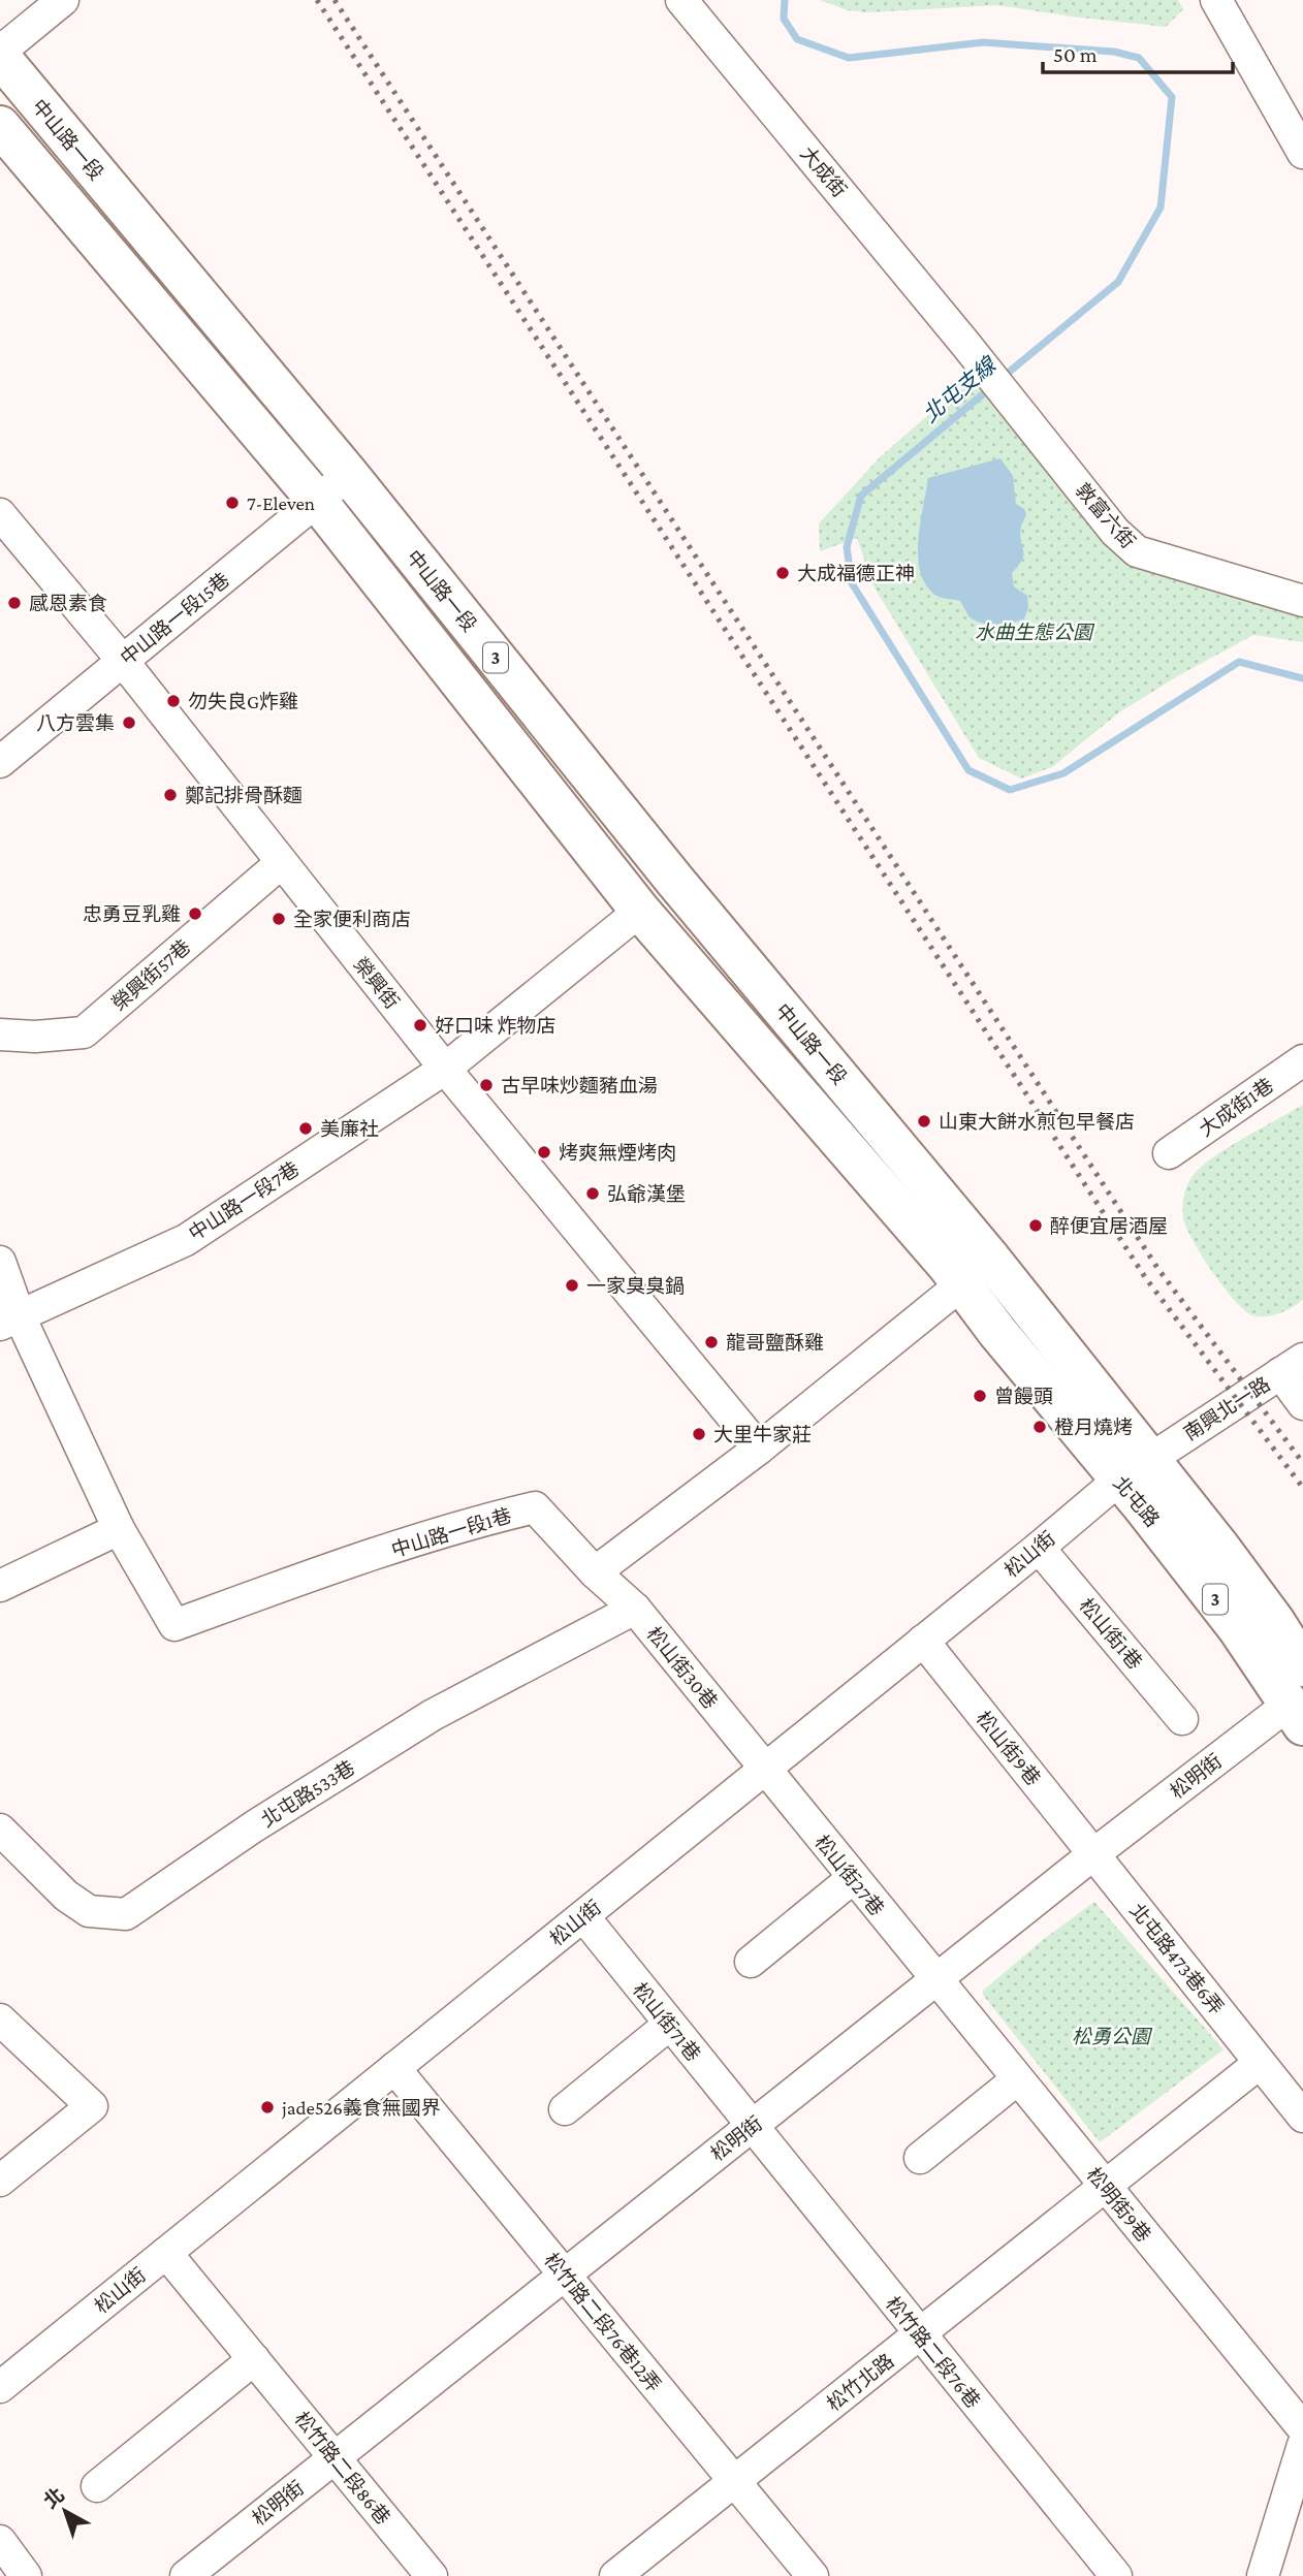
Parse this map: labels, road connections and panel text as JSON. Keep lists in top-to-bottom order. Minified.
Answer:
{"streets":{"main road":["中山路一段","3","北屯路"],"street":["大成街","敦富六街","中山路一段15巷","榮興街57巷","榮興街","大成街1巷","中山路一段7巷","南興北一路","中山路一段1巷","松山街","松山街1巷","松山街30巷","松山街9巷","松明街","北屯路533巷","松山街27巷","北屯路473巷6弄","松山街71巷","松明街9巷","松竹路二段76巷12弄","松竹路二段76巷","松竹北路","松竹路二段86巷"]},"crossings":[["中山路一段","中山路一段15巷"],["中山路一段","3"],["中山路一段","北屯路"],["大成街","敦富六街"],["中山路一段15巷","3"],["中山路一段15巷","榮興街"],["3","中山路一段7巷"],["3","北屯路"],["榮興街57巷","榮興街"],["榮興街","中山路一段7巷"],["中山路一段7巷","中山路一段1巷"],["南興北一路","北屯路"],["南興北一路","松山街"],["北屯路","松山街"],["北屯路","松明街"],["中山路一段1巷","松山街30巷"],["松山街","松山街1巷"],["松山街","松山街30巷"],["松山街","松山街9巷"],["松山街","松山街27巷"],["松山街","松山街71巷"],["松山街","松竹路二段76巷12弄"],["松山街","松竹路二段86巷"],["松山街30巷","北屯路533巷"],["松山街30巷","松山街27巷"],["松山街9巷","松明街"],["松山街9巷","北屯路473巷6弄"],["松明街","松山街27巷"],["松明街","北屯路473巷6弄"],["松明街","松山街71巷"],["松明街","松明街9巷"],["松明街","松竹路二段76巷12弄"],["松明街","松竹路二段76巷"],["松明街","松竹路二段86巷"],["松山街27巷","松明街9巷"],["松山街71巷","松竹路二段76巷"],["松明街9巷","松竹北路"],["松竹路二段76巷12弄","松竹北路"],["松竹路二段76巷","松竹北路"]],"water":["北屯支線"],"parks":["水曲生態公園","松勇公園"],"places":["7-Eleven","大成福德正神","感恩素食","勿失良G炸雞","八方雲集","鄭記排骨酥麵","忠勇豆乳雞","全家便利商店","好口味 炸物店","古早味炒麵豬血湯","山東大餅水煎包早餐店","美廉社","烤爽無煙烤肉","弘爺漢堡","醉便宜居酒屋","一家臭臭鍋","龍哥鹽酥雞","曾饅頭","橙月燒烤","大里牛家莊","jade526義食無國界"],"scale_bar":"50 m","north":"top left"}
